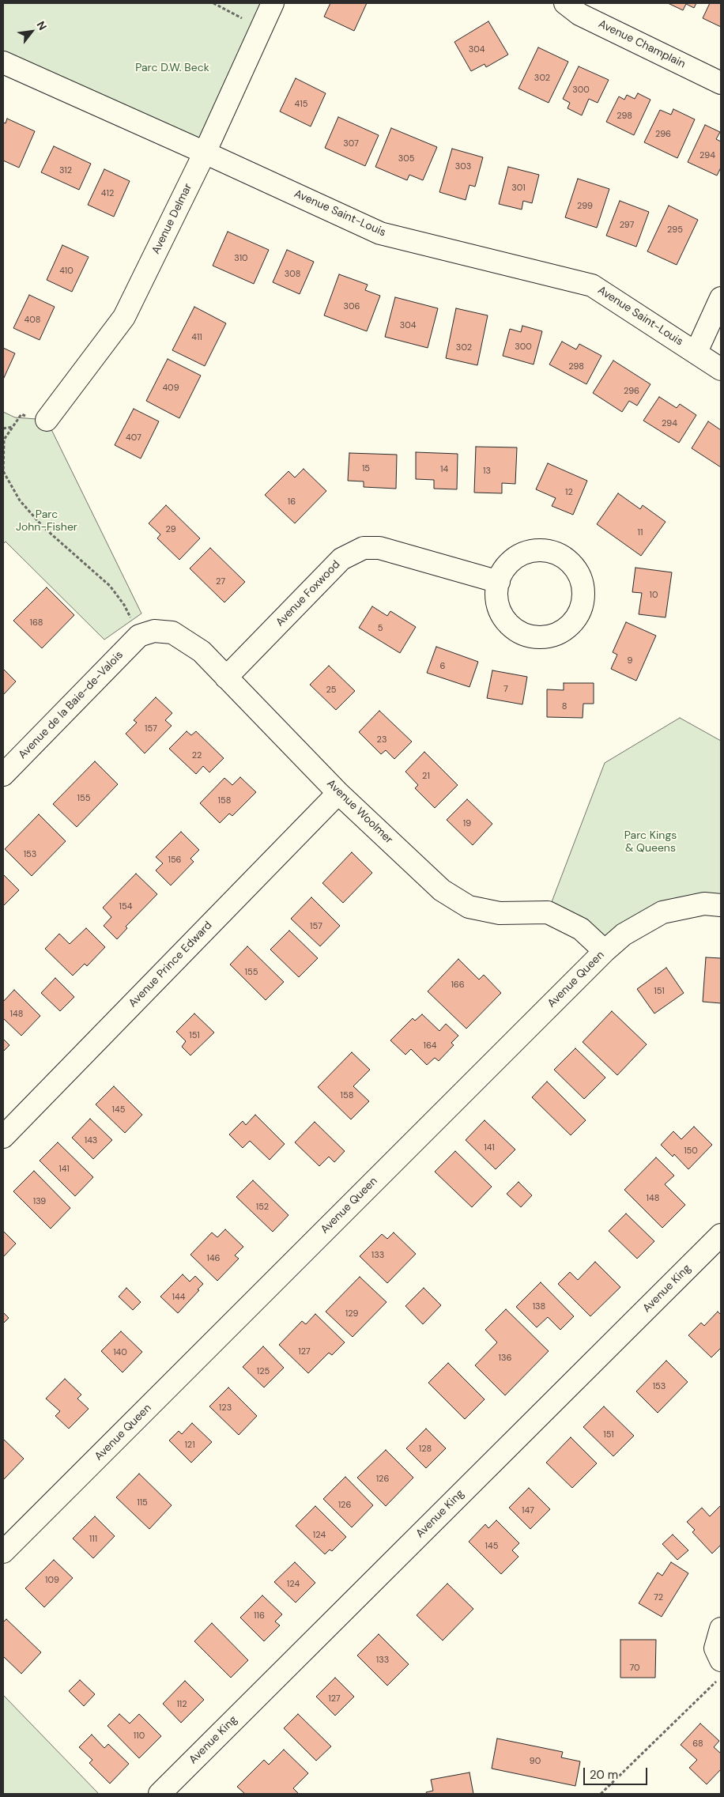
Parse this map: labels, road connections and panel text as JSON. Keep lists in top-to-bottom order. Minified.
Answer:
{"streets":{"street":["Avenue Champlain","Avenue Saint-Louis","Avenue Delmar","Avenue Foxwood","Avenue de la Baie-de-Valois","Avenue Woolmer","Avenue Prince Edward","Avenue Queen","Avenue King"]},"crossings":[["Avenue Saint-Louis","Avenue Delmar"],["Avenue Foxwood","Avenue Woolmer"],["Avenue de la Baie-de-Valois","Avenue Woolmer"],["Avenue Woolmer","Avenue Prince Edward"],["Avenue Woolmer","Avenue Queen"]],"parks":["Parc D.W. Beck","Parc John-Fisher","Parc Kings & Queens"],"house_numbers":["304","302","300","415","298","296","307","294","305","303","312","301","412","299","297","295","310","410","308","306","408","304","411","300","302","298","409","296","294","407","15","14","13","12","16","29","11","27","10","168","5","9","6","7","25","8","157","23","22","21","155","158","19","153","156","154","157","155","166","151","148","151","164","158","145","143","141","150","141","148","139","152","133","146","144","138","129","127","140","136","125","153","123","151","121","128","126","115","126","147","124","111","145","109","124","72","116","133","70","127","112","110","68","90"],"scale_bar":"20 m","north":"top right"}
